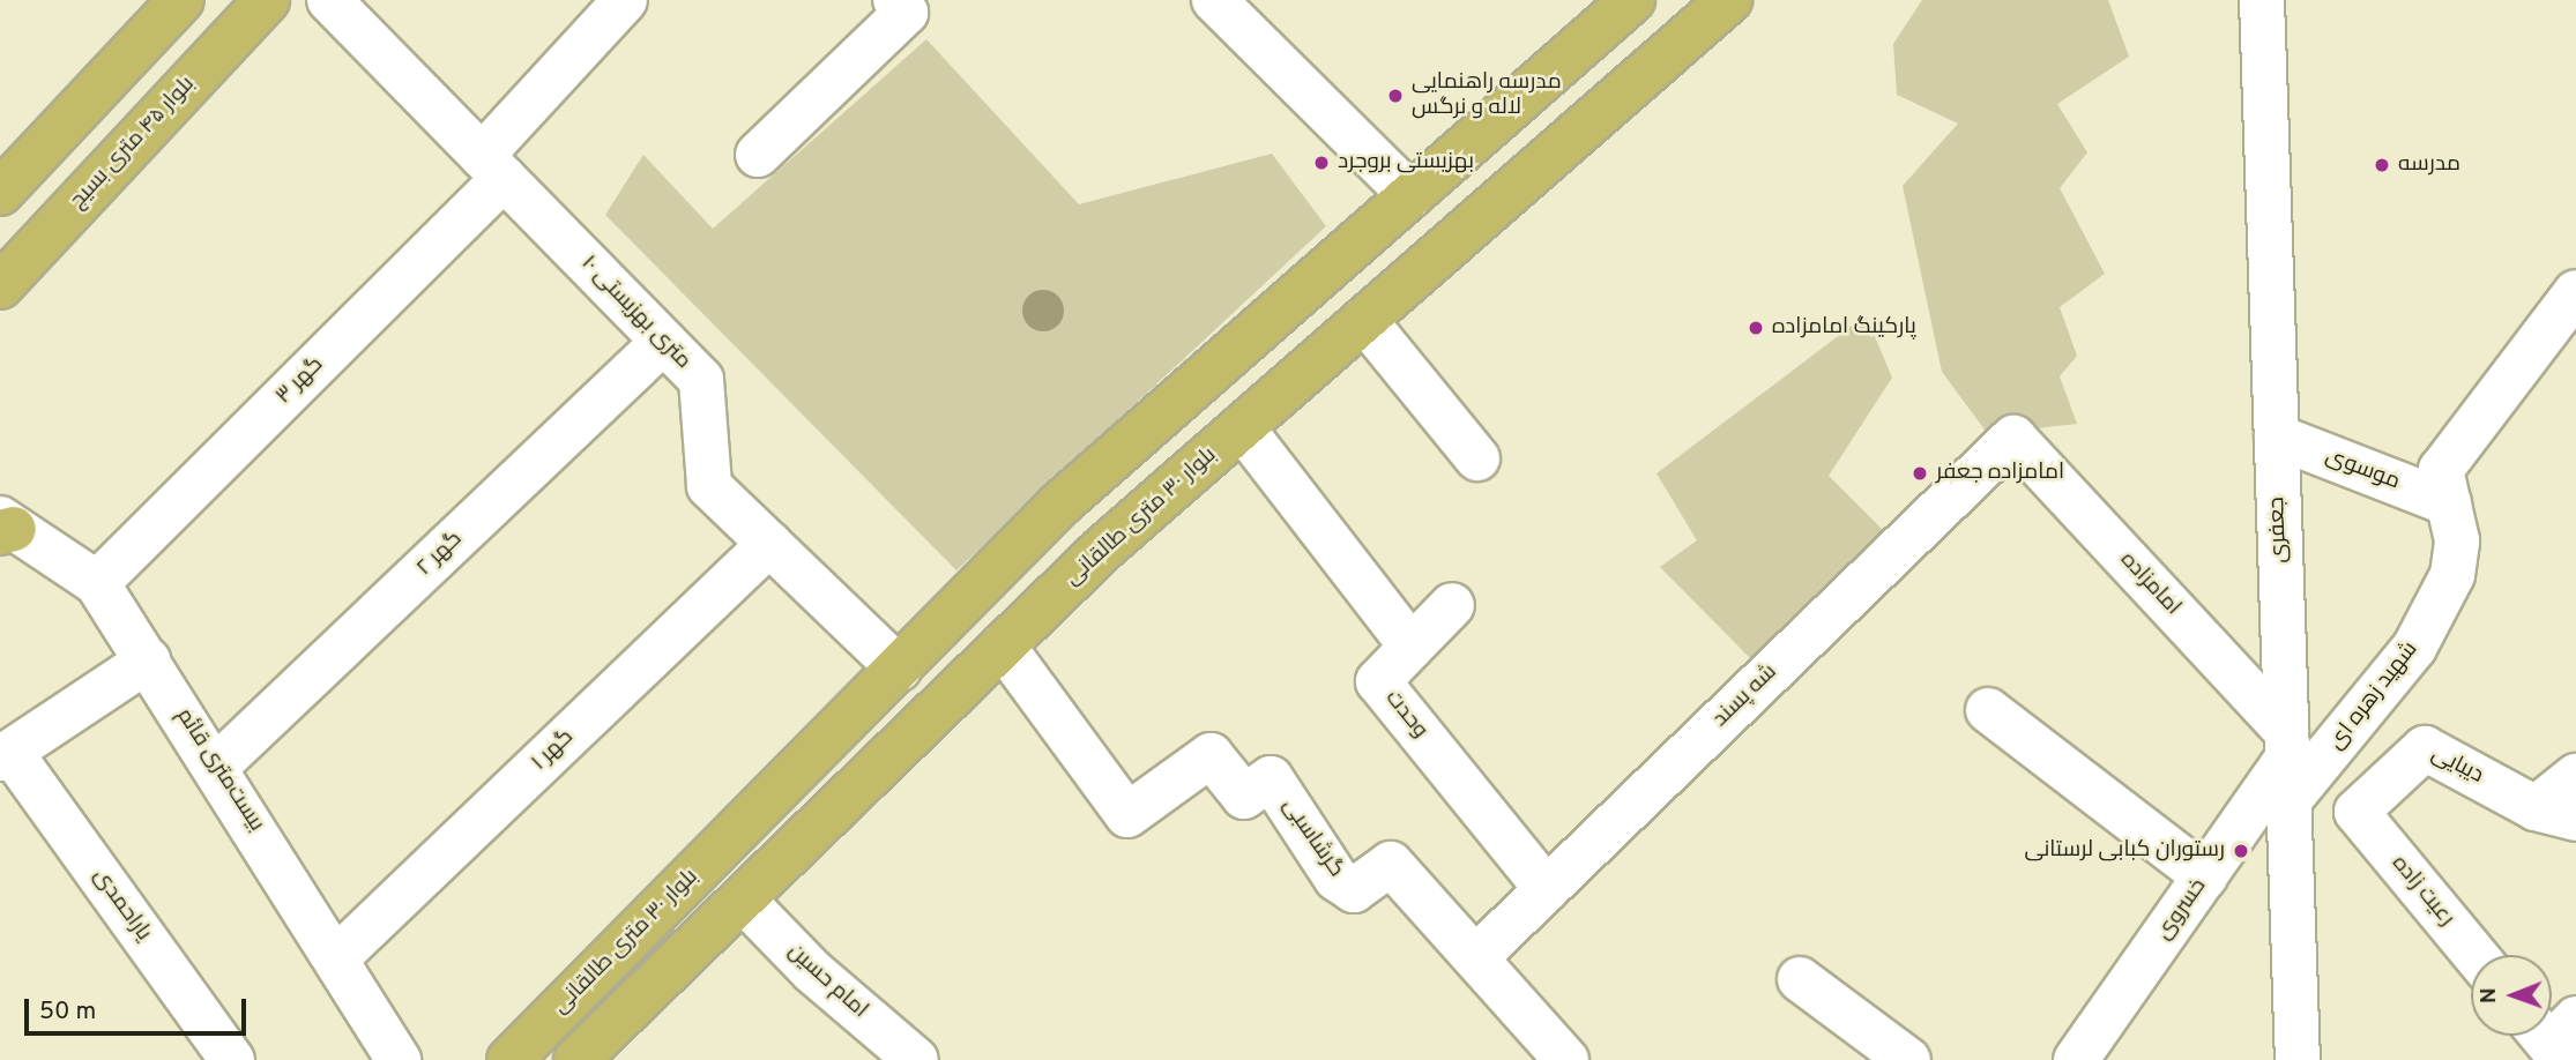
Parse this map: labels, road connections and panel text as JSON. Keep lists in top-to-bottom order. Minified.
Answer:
{"streets":{"main road":["بلوار ۴۵ متری بسیج","بلوار ۳۰ متری طالقانی"],"street":["۱۰ متری بهزیستی","گهر ۳","موسوی","جعفری","گهر ۲","امامزاده","شه پسند","شهید زهره ای","وحدت","گهر ۱","دیبایی","بیست‌متری قائم","گرشاسبی","رعیت زاده","یاراحمدی","خسروی","امام حسین"]},"crossings":[["۱۰ متری بهزیستی","گهر ۳"],["۱۰ متری بهزیستی","بلوار ۳۰ متری طالقانی"],["۱۰ متری بهزیستی","گهر ۲"],["۱۰ متری بهزیستی","گهر ۱"],["گهر ۳","بیست‌متری قائم"],["موسوی","جعفری"],["موسوی","شهید زهره ای"],["بلوار ۳۰ متری طالقانی","گرشاسبی"],["بلوار ۳۰ متری طالقانی","امام حسین"],["جعفری","امامزاده"],["جعفری","شهید زهره ای"],["جعفری","خسروی"],["گهر ۲","بیست‌متری قائم"],["امامزاده","شه پسند"],["امامزاده","خسروی"],["شه پسند","وحدت"],["شه پسند","گرشاسبی"],["گهر ۱","بیست‌متری قائم"],["دیبایی","رعیت زاده"]],"places":["مدرسه راهنمایی لاله و نرگس","بهزیستی بروجرد","مدرسه","پارکینگ امامزاده","امامزاده جعفر","رستوران کبابی لرستانی"],"scale_bar":"50 m","north":"left"}
